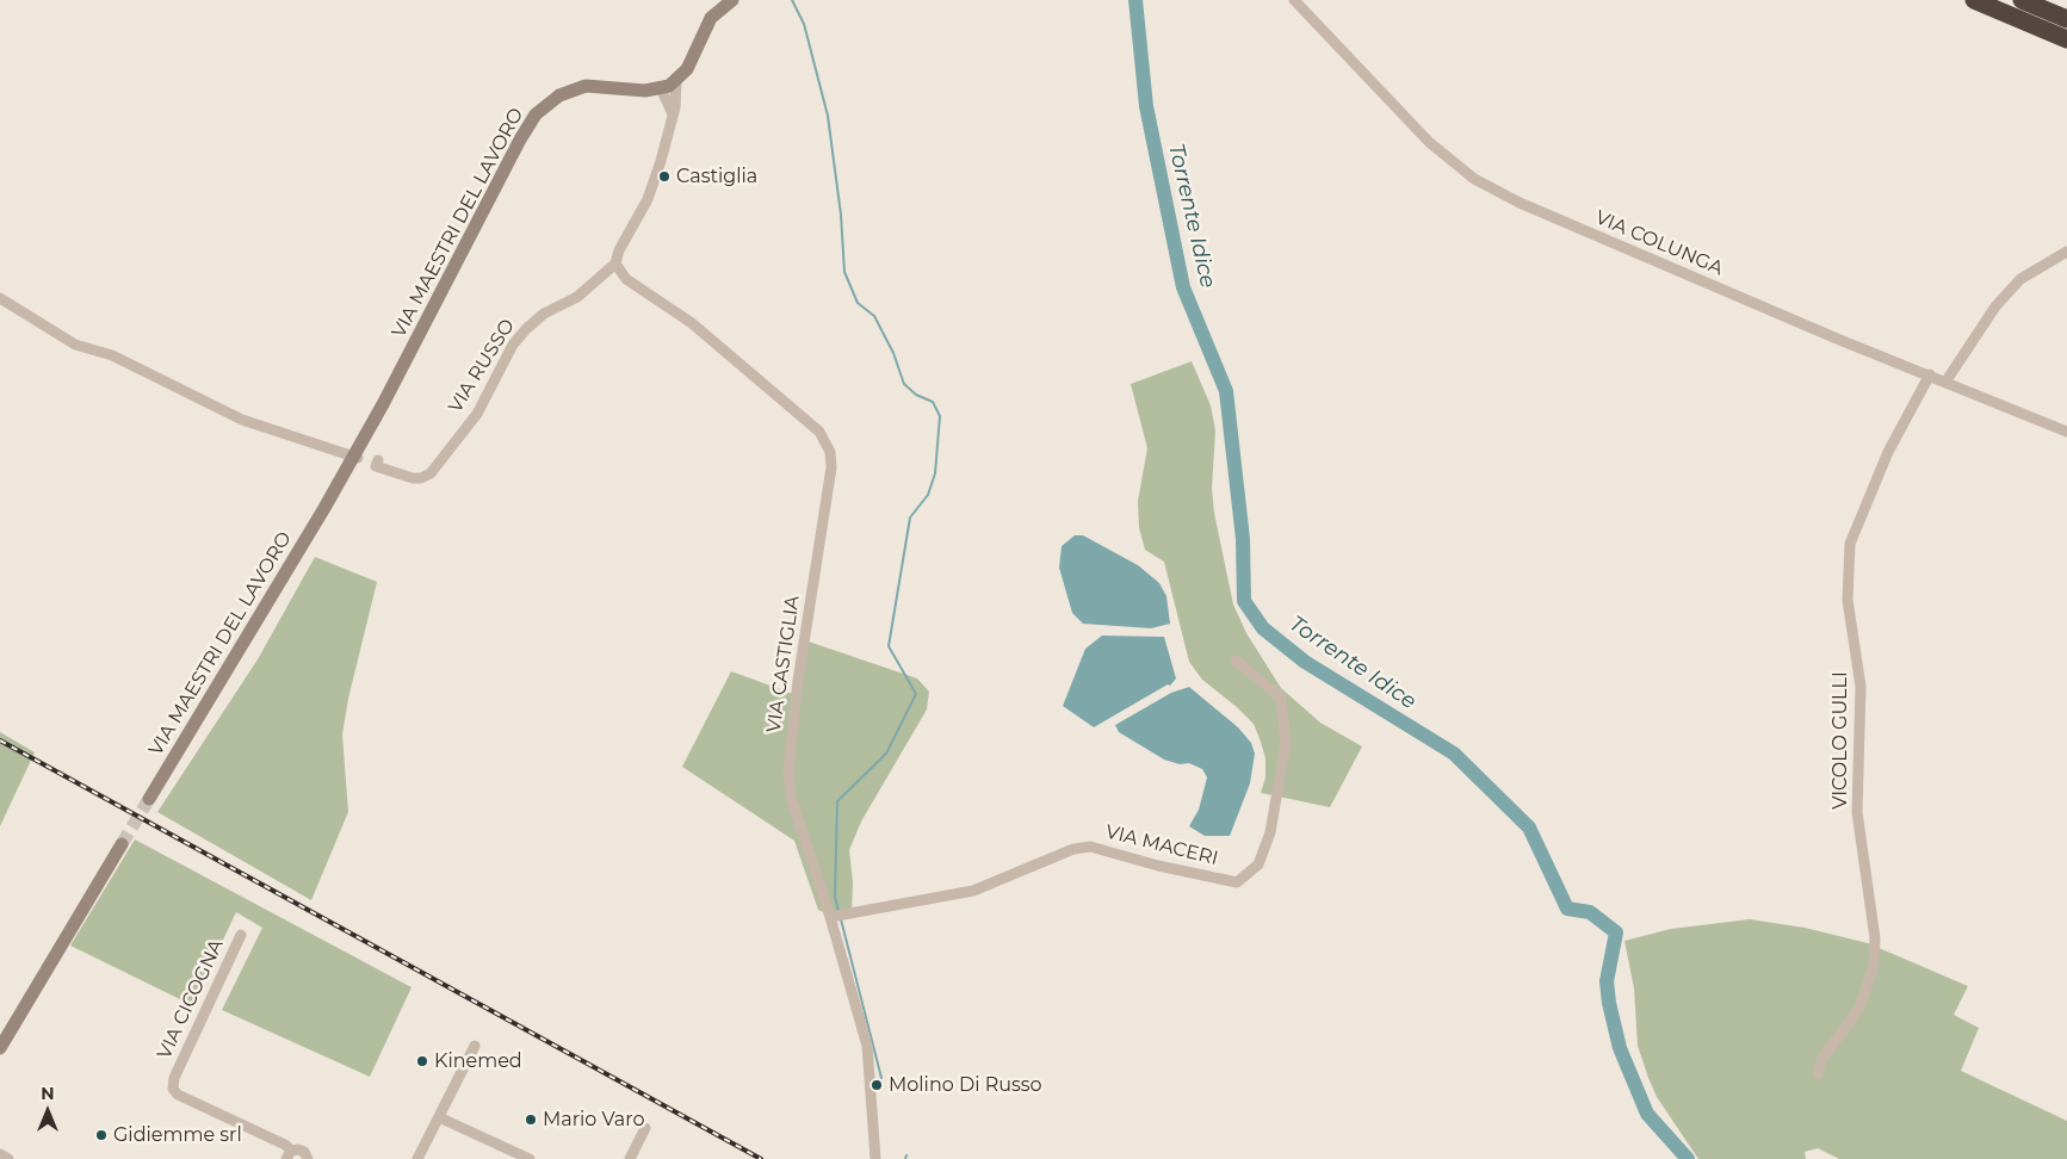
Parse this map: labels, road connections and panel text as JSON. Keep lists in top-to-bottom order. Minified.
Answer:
{"streets":{"street":["VIA MAESTRI DEL LAVORO","VIA COLUNGA","VIA RUSSO","VIA CASTIGLIA","VICOLO GULLI","VIA MACERI","VIA CICOGNA"]},"crossings":[["VIA COLUNGA","VICOLO GULLI"],["VIA RUSSO","VIA CASTIGLIA"],["VIA CASTIGLIA","VIA MACERI"]],"water":["Torrente Idice"],"places":["Castiglia","Kinemed","Molino Di Russo","Mario Varo","Gidiemme srl"],"north":"top"}
